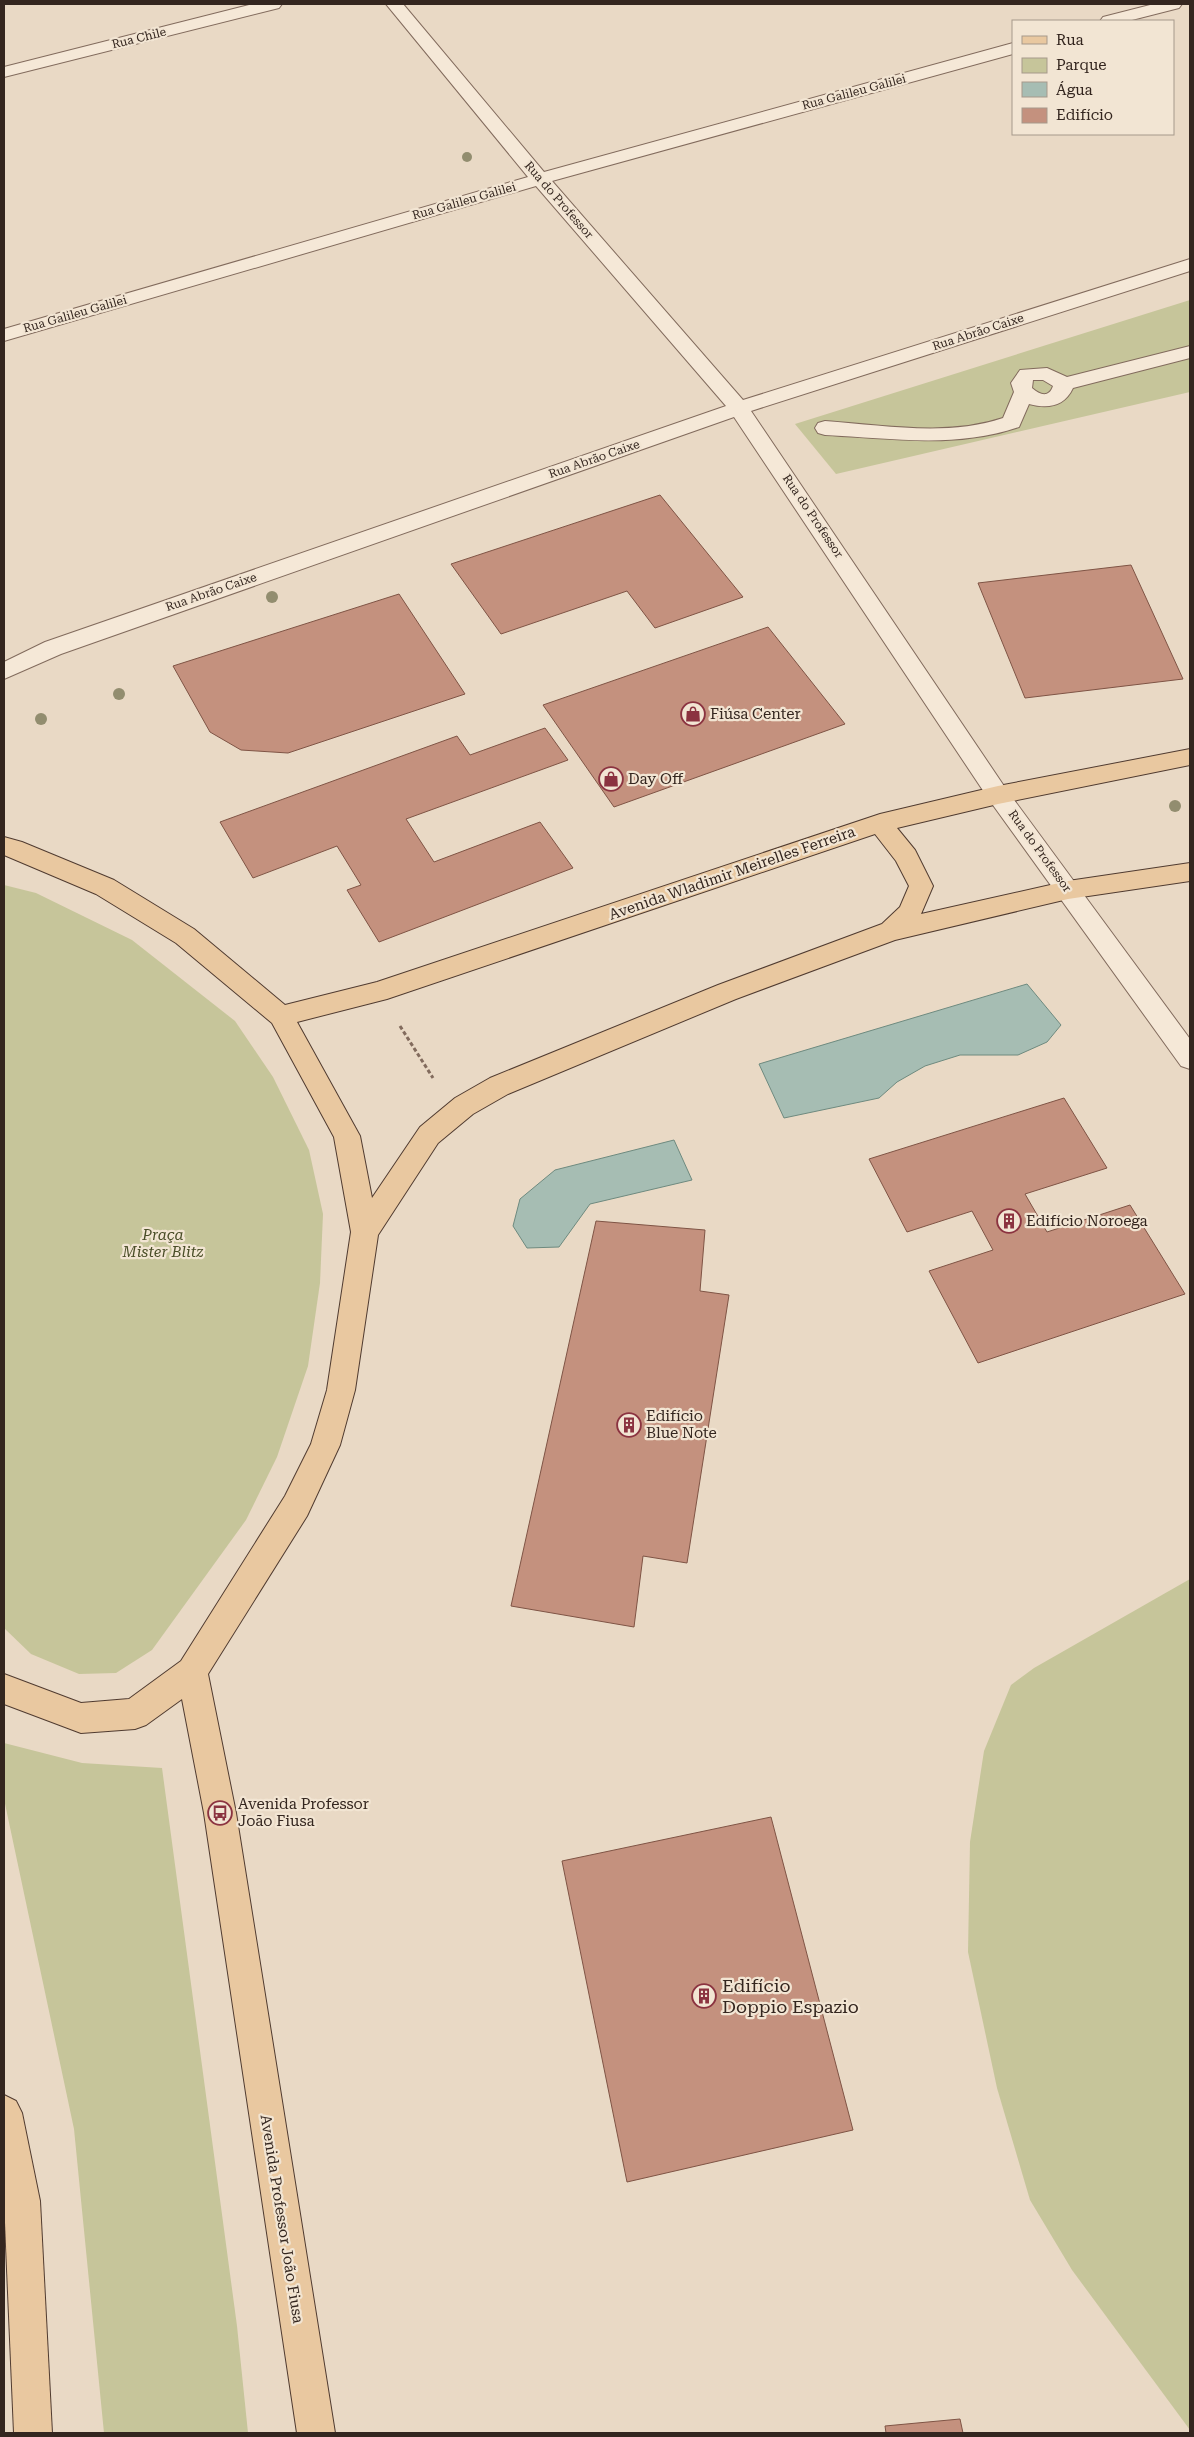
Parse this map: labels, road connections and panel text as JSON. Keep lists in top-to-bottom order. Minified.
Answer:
{"streets":{"main road":["Avenida Wladimir Meirelles Ferreira","Avenida Professor João Fiusa"],"street":["Rua Chile","Rua Galileu Galilei","Rua do Professor","Rua Abrão Caixe"]},"crossings":[["Rua Galileu Galilei","Rua do Professor"],["Rua do Professor","Rua Abrão Caixe"],["Rua do Professor","Avenida Wladimir Meirelles Ferreira"]],"parks":["Praça Mister Blitz"],"places":{"shop":["Fiúsa Center","Day Off"],"building":["Edifício Noroega","Edifício Blue Note","Edifício Doppio Espazio"],"bus stop":["Avenida Professor João Fiusa"]},"legend":["Rua","Parque","Água","Edifício"]}
